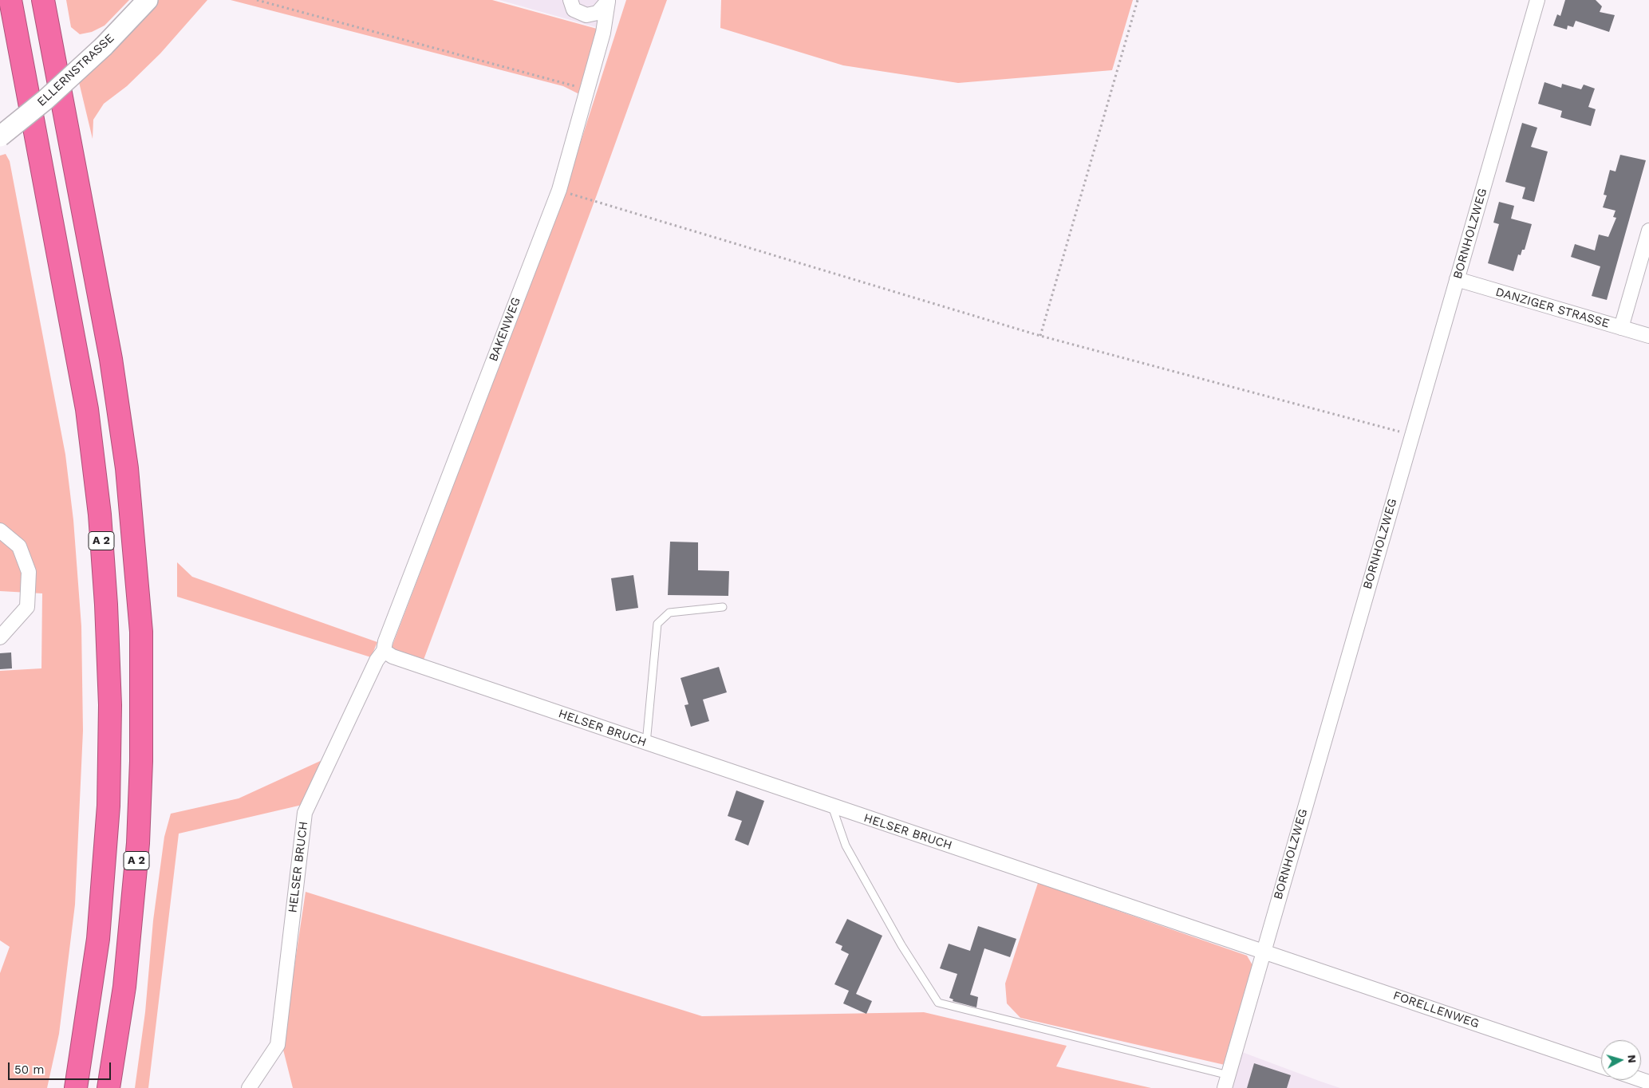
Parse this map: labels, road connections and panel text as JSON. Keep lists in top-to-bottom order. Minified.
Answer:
{"streets":{"highway":["A 2"],"street":["ELLERNSTRASSE","BORNHOLZWEG","DANZIGER STRASSE","BAKENWEG","HELSER BRUCH","FORELLENWEG"]},"crossings":[["BORNHOLZWEG","DANZIGER STRASSE"],["BORNHOLZWEG","HELSER BRUCH"],["BORNHOLZWEG","FORELLENWEG"],["BAKENWEG","HELSER BRUCH"],["HELSER BRUCH","FORELLENWEG"]],"scale_bar":"50 m","north":"right"}
